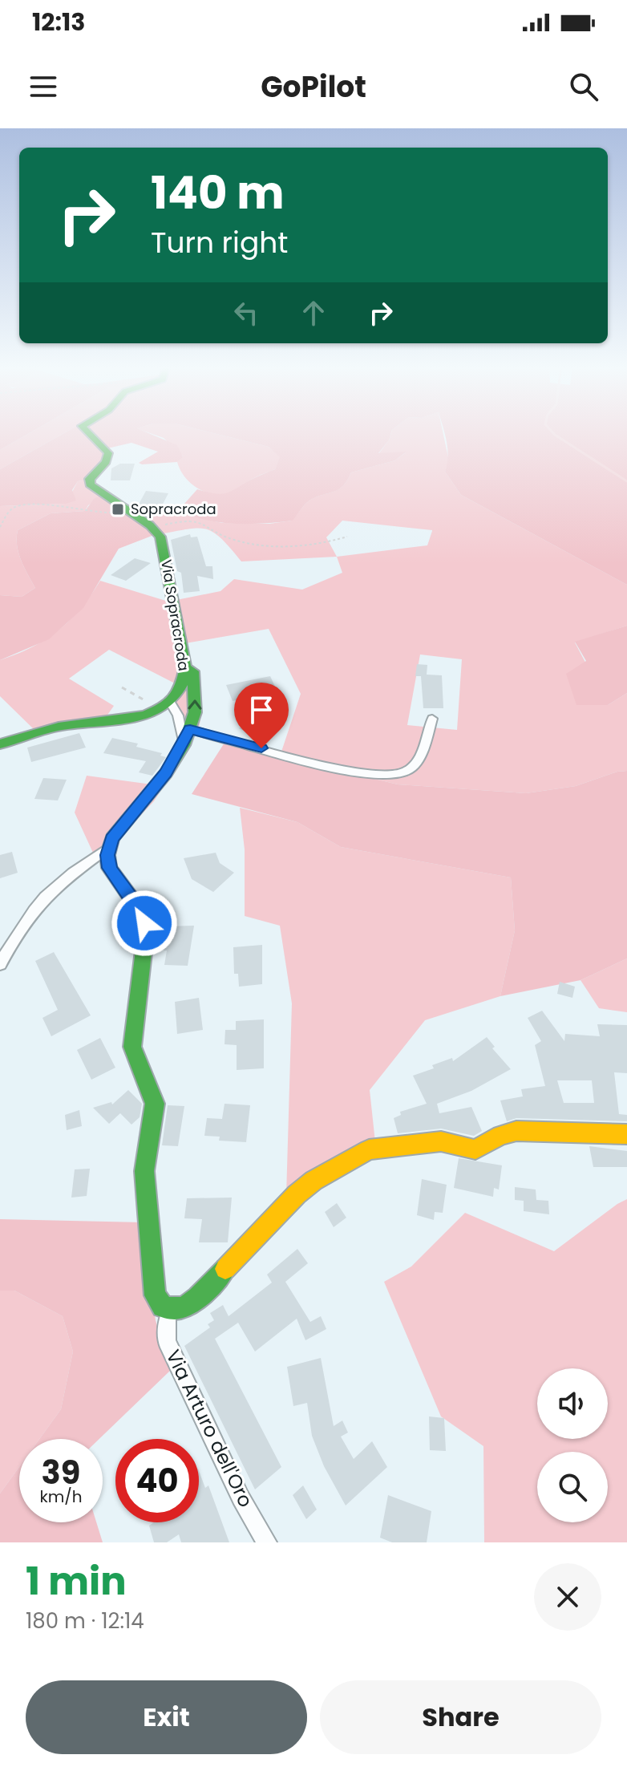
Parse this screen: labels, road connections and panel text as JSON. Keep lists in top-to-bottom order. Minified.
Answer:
{"streets":{"street":["Via Sopracroda","Via Arturo dell'Oro"]},"places":{"transit":["Sopracroda"]},"page":{"status":"12:13","header":"GoPilot","turn":["140 m","Turn right"],"speed":"39 km/h","limit":"40","heading":["1 min","180 m · 12:14"],"buttons":["Exit","Share"]}}
